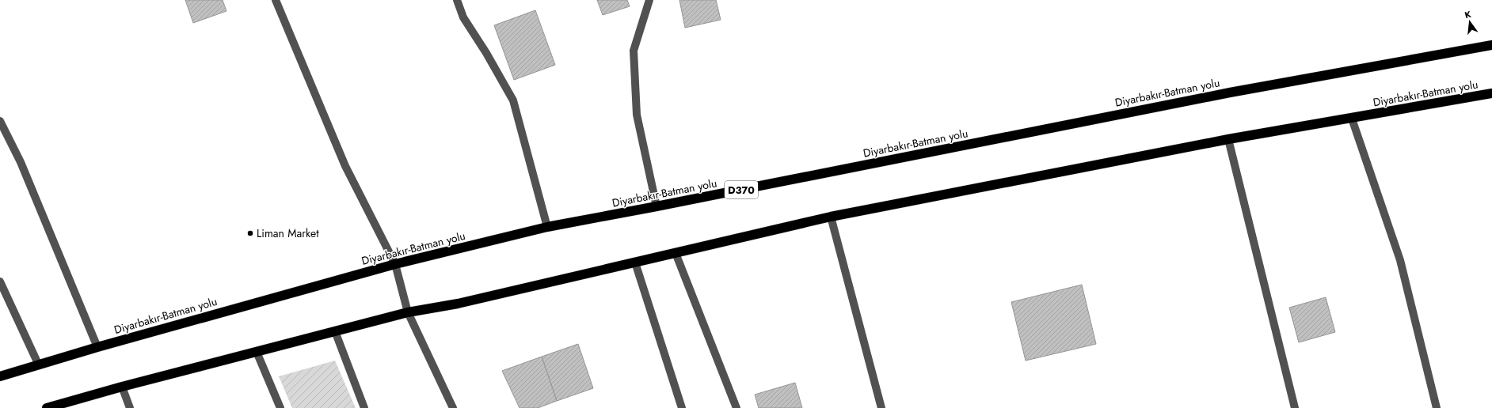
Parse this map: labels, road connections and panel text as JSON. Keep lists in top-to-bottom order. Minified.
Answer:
{"streets":{"highway":["Diyarbakır-Batman yolu","D370"]},"places":["Liman Market"],"north":"top"}
